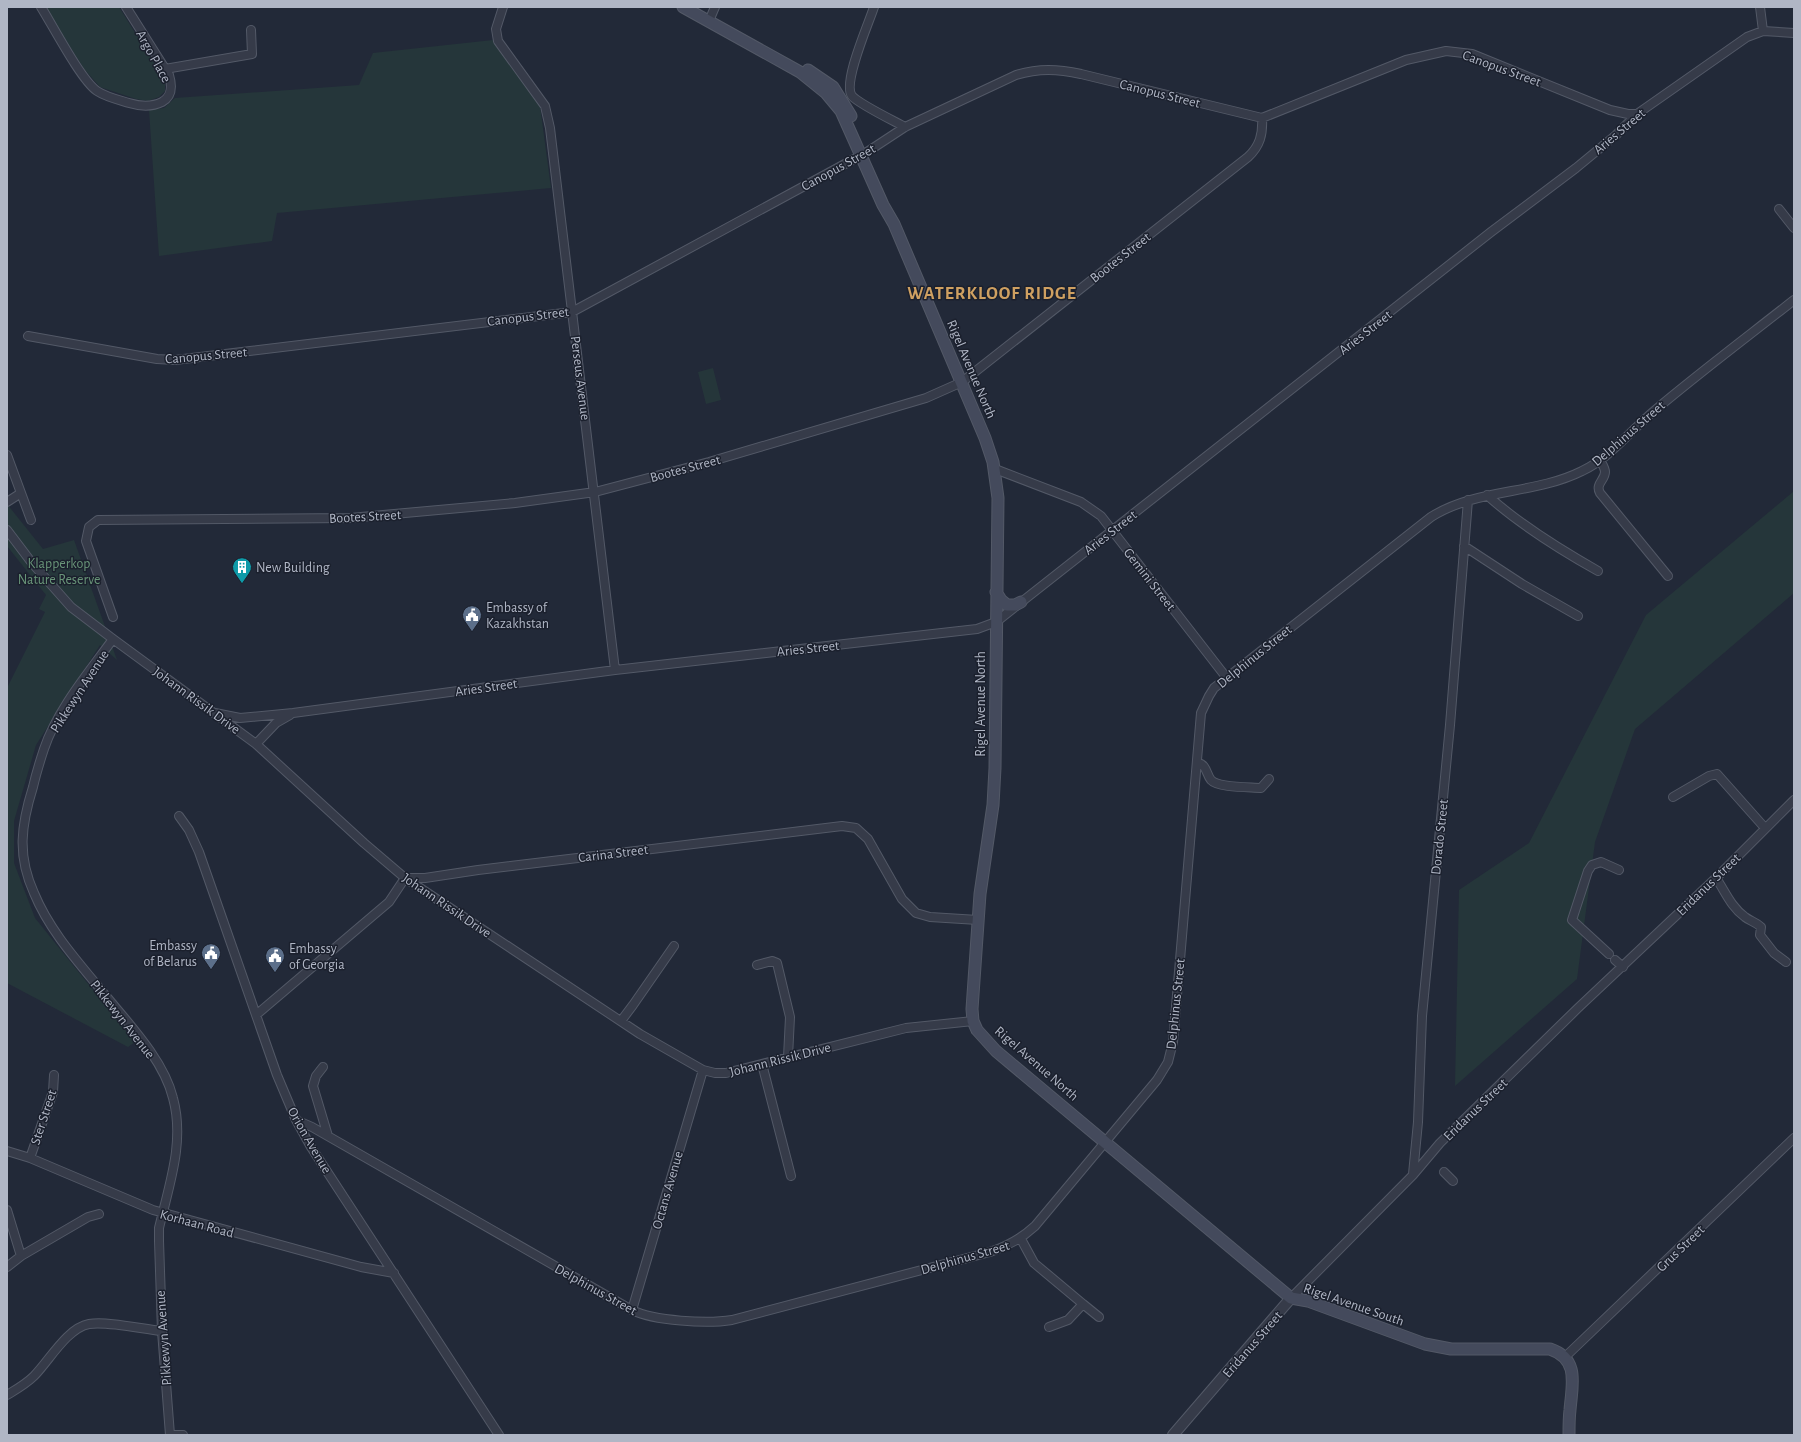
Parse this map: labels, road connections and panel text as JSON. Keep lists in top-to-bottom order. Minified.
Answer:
{"streets":{"main road":["Rigel Avenue North","Rigel Avenue South"],"street":["Argo Place","Canopus Street","Aries Street","Bootes Street","Perseus Avenue","Delphinus Street","Gemini Street","Pikkewyn Avenue","Johann Rissik Drive","Dorado Street","Carina Street","Eridanus Street","Ster Street","Orion Avenue","Octans Avenue","Korhaan Road","Grus Street"]},"crossings":[["Canopus Street","Aries Street"],["Canopus Street","Bootes Street"],["Canopus Street","Rigel Avenue North"],["Canopus Street","Perseus Avenue"],["Aries Street","Rigel Avenue North"],["Aries Street","Perseus Avenue"],["Aries Street","Gemini Street"],["Aries Street","Johann Rissik Drive"],["Bootes Street","Rigel Avenue North"],["Bootes Street","Perseus Avenue"],["Rigel Avenue North","Delphinus Street"],["Rigel Avenue North","Gemini Street"],["Rigel Avenue North","Johann Rissik Drive"],["Rigel Avenue North","Carina Street"],["Rigel Avenue North","Rigel Avenue South"],["Delphinus Street","Gemini Street"],["Delphinus Street","Dorado Street"],["Delphinus Street","Orion Avenue"],["Delphinus Street","Octans Avenue"],["Delphinus Street","Rigel Avenue South"],["Pikkewyn Avenue","Johann Rissik Drive"],["Pikkewyn Avenue","Korhaan Road"],["Johann Rissik Drive","Carina Street"],["Johann Rissik Drive","Octans Avenue"],["Dorado Street","Eridanus Street"],["Eridanus Street","Rigel Avenue South"],["Ster Street","Korhaan Road"],["Orion Avenue","Korhaan Road"],["Grus Street","Rigel Avenue South"]],"districts":["WATERKLOOF RIDGE"],"parks":["Klapperkop Nature Reserve"],"places":{"building":["New Building"],"public building":["Embassy of Kazakhstan","Embassy of Belarus","Embassy of Georgia"]}}
